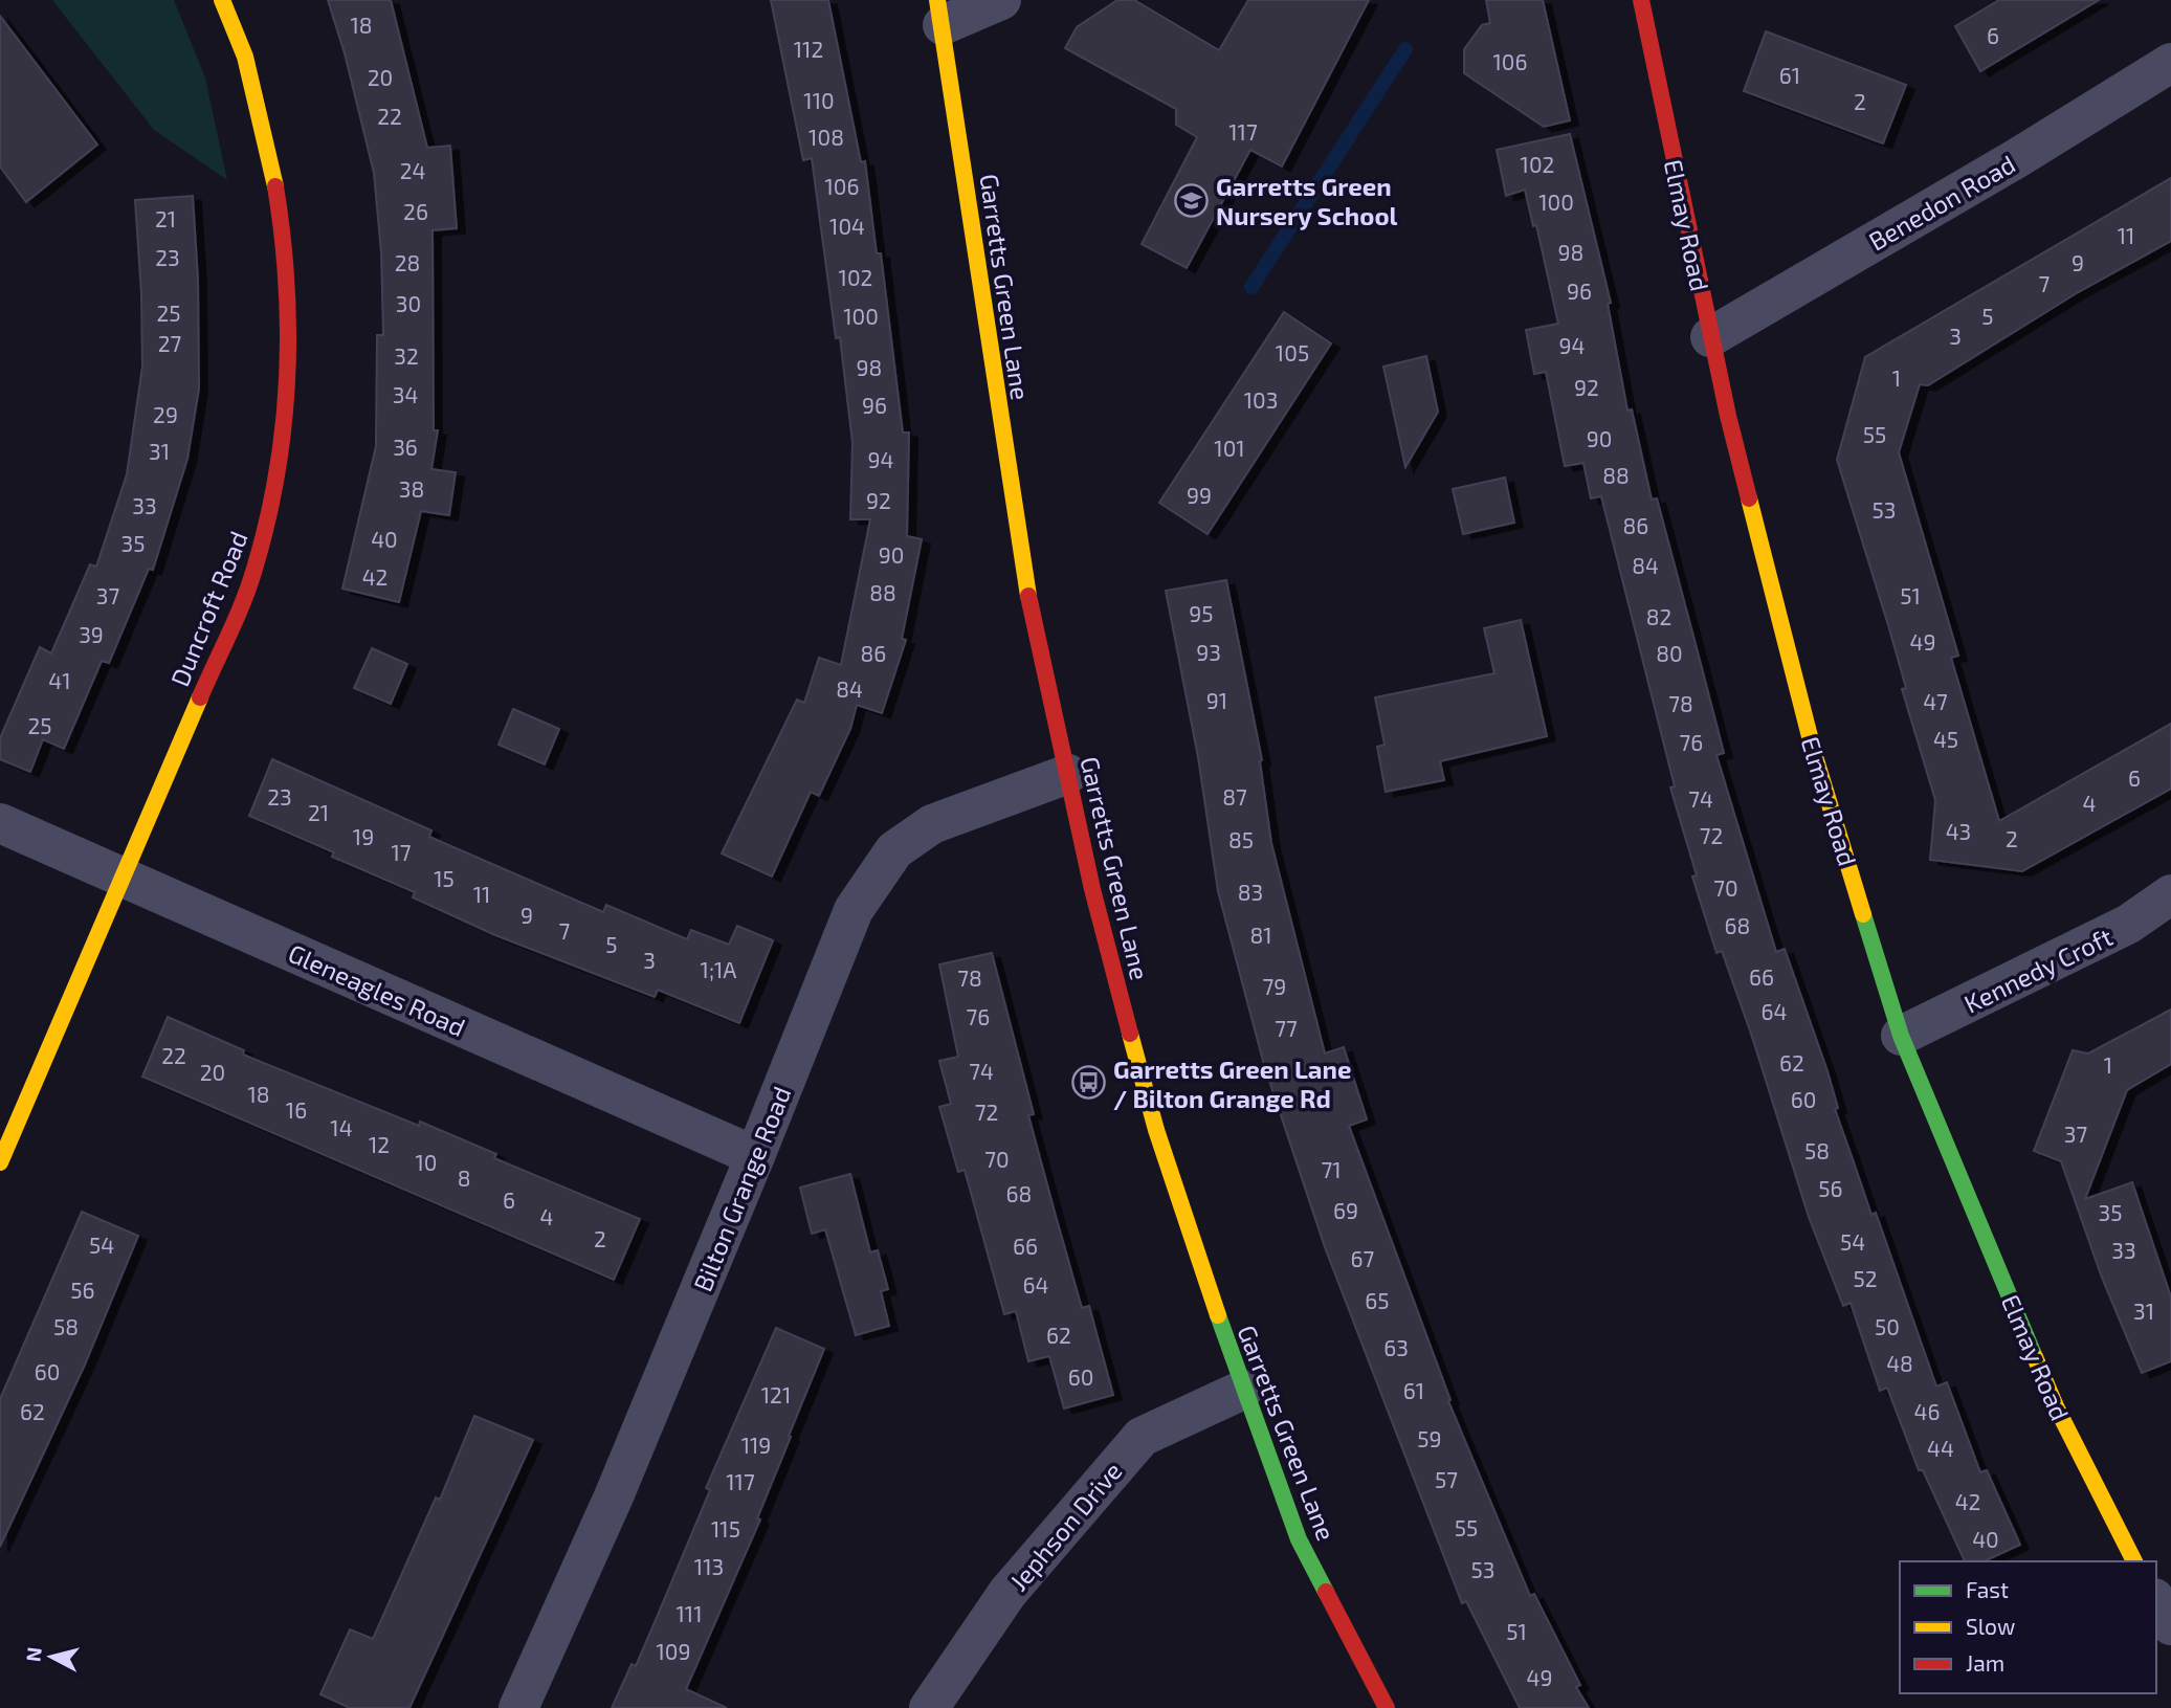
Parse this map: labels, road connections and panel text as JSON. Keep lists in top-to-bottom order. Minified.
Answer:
{"streets":{"street":["Benedon Road","Elmay Road","Garretts Green Lane","Duncroft Road","Kennedy Croft","Gleneagles Road","Bilton Grange Road","Jephson Drive"]},"crossings":[["Benedon Road","Elmay Road"],["Elmay Road","Kennedy Croft"],["Garretts Green Lane","Bilton Grange Road"],["Garretts Green Lane","Jephson Drive"],["Duncroft Road","Gleneagles Road"],["Gleneagles Road","Bilton Grange Road"]],"places":{"school or university":["Garretts Green Nursery School"],"bus stop":["Garretts Green Lane / Bilton Grange Rd"]},"house_numbers":["18","6","112","106","61","20","110","2","22","117","108","102","24","106","100","26","21","104","11","98","23","28","9","102","7","96","30","25","100","5","3","27","94","105","32","98","1","92","34","103","96","29","55","90","36","101","31","94","88","38","99","92","33","53","86","40","35","90","84","42","88","37","51","95","82","39","49","93","86","80","41","84","91","47","78","25","45","76","6","23","87","74","4","21","43","72","19","2","85","17","15","70","83","11","9","68","7","81","5","3","1;1A","66","78","79","64","76","77","22","62","1","74","20","18","60","16","72","14","37","12","58","70","10","71","8","56","68","6","69","35","4","2","54","54","66","33","67","52","64","56","65","31","58","50","62","63","48","60","60","61","121","62","46","59","119","44","57","117","42","55","115","40","113","53","111","51","109","49"],"legend":["Fast","Slow","Jam"],"north":"left"}
